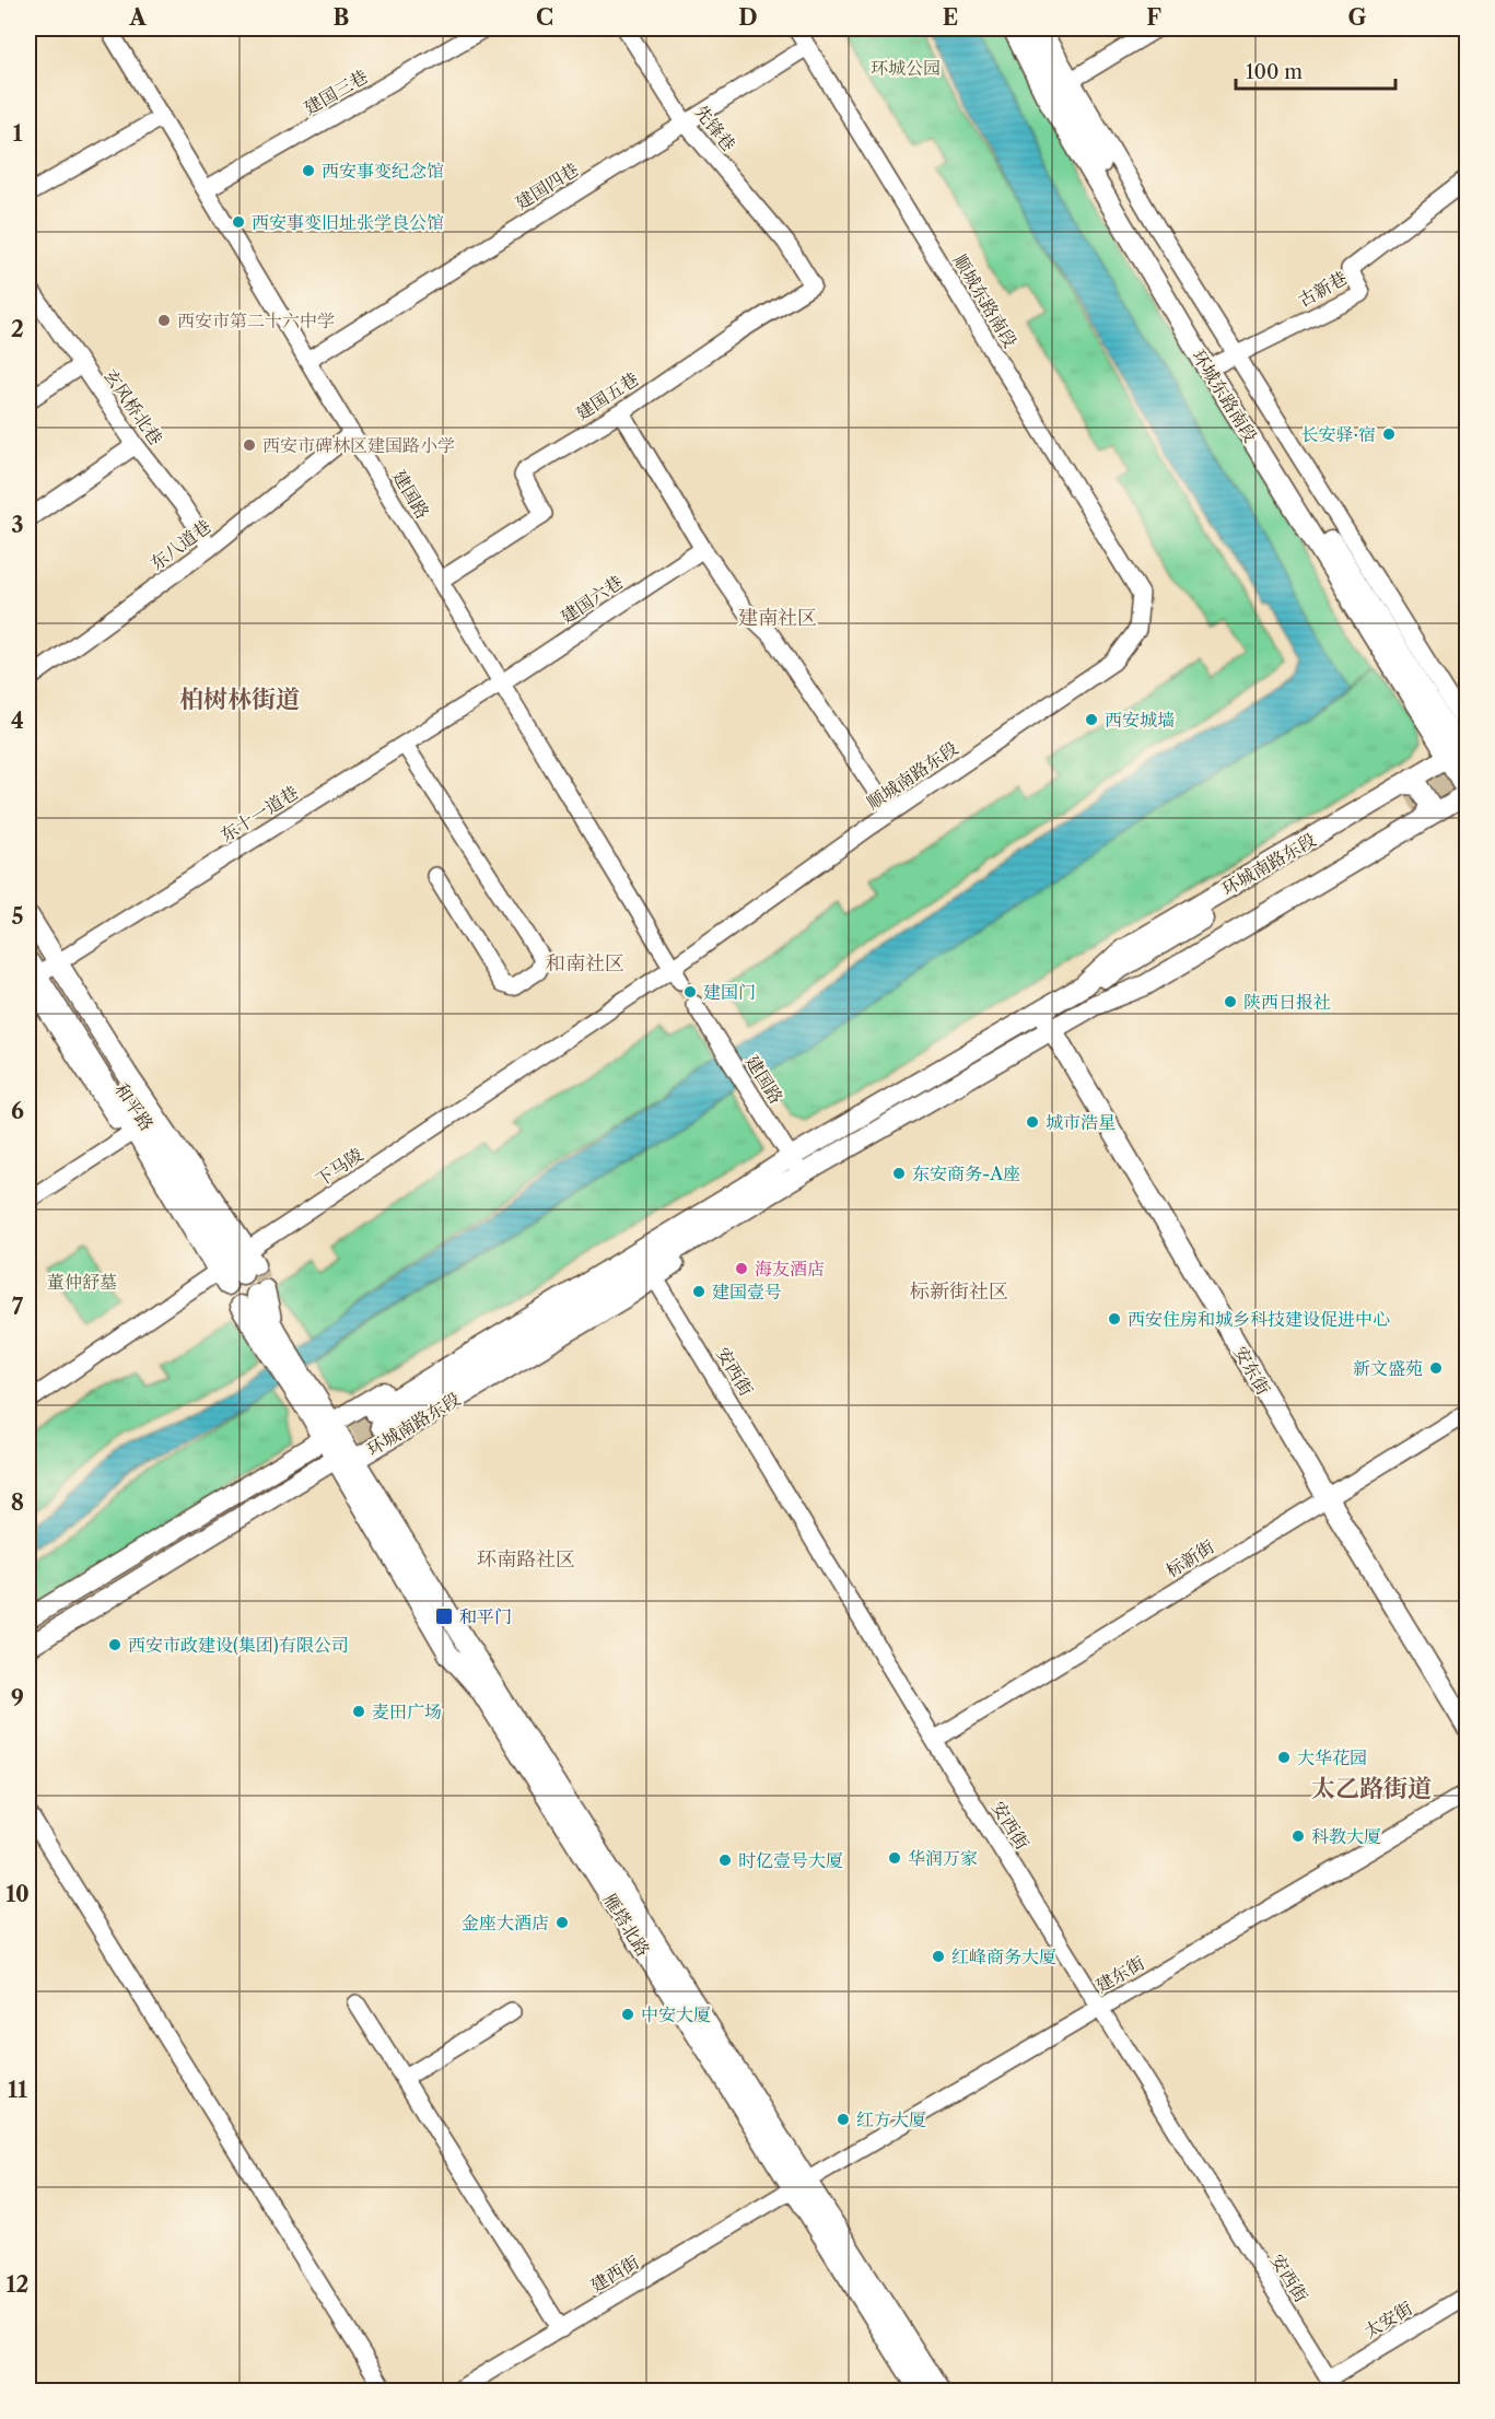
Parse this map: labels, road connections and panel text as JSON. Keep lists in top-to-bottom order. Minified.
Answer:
{"streets":{"main road":["环城东路南段","环城南路东段","和平路","安东街","雁塔北路"],"street":["建国三巷","先锋巷","建国四巷","古新巷","顺城东路南段","建国五巷","玄风桥北巷","建国路","东八道巷","建国六巷","顺城南路东段","东十一道巷","下马陵","安西街","标新街","建东街","建西街","太安街"]},"crossings":[["建国三巷","建国路"],["先锋巷","建国四巷"],["先锋巷","建国五巷"],["建国四巷","顺城东路南段"],["建国四巷","建国路"],["古新巷","环城东路南段"],["顺城东路南段","顺城南路东段"],["建国五巷","建国路"],["环城东路南段","环城南路东段"],["玄风桥北巷","东八道巷"],["建国路","东八道巷"],["建国路","建国六巷"],["建国路","顺城南路东段"],["建国路","东十一道巷"],["建国路","环城南路东段"],["建国路","下马陵"],["建国六巷","东十一道巷"],["顺城南路东段","下马陵"],["东十一道巷","和平路"],["环城南路东段","安东街"],["环城南路东段","安西街"],["环城南路东段","雁塔北路"],["和平路","下马陵"],["安东街","标新街"],["安西街","标新街"],["安西街","建东街"],["安西街","太安街"],["雁塔北路","建东街"],["雁塔北路","建西街"],["建东街","建西街"]],"districts":["建南社区","柏树林街道","和南社区","标新街社区","环南路社区","太乙路街道"],"parks":["环城公园","董仲舒墓"],"places":{"other":["西安事变纪念馆","西安事变旧址张学良公馆","西安市第二十六中学","长安驿·宿","西安市碑林区建国路小学","西安城墙","建国门","陕西日报社","城市浩星","东安商务-A座","海友酒店","建国壹号","西安住房和城乡科技建设促进中心","新文盛苑","西安市政建设(集团)有限公司","麦田广场","大华花园","科教大厦","华润万家","时亿壹号大厦","金座大酒店","红峰商务大厦","中安大厦","红方大厦"],"transit":["和平门"]},"scale_bar":"100 m","grid":{"columns":["A","B","C","D","E","F","G"],"rows":["1","2","3","4","5","6","7","8","9","10","11","12"]}}
